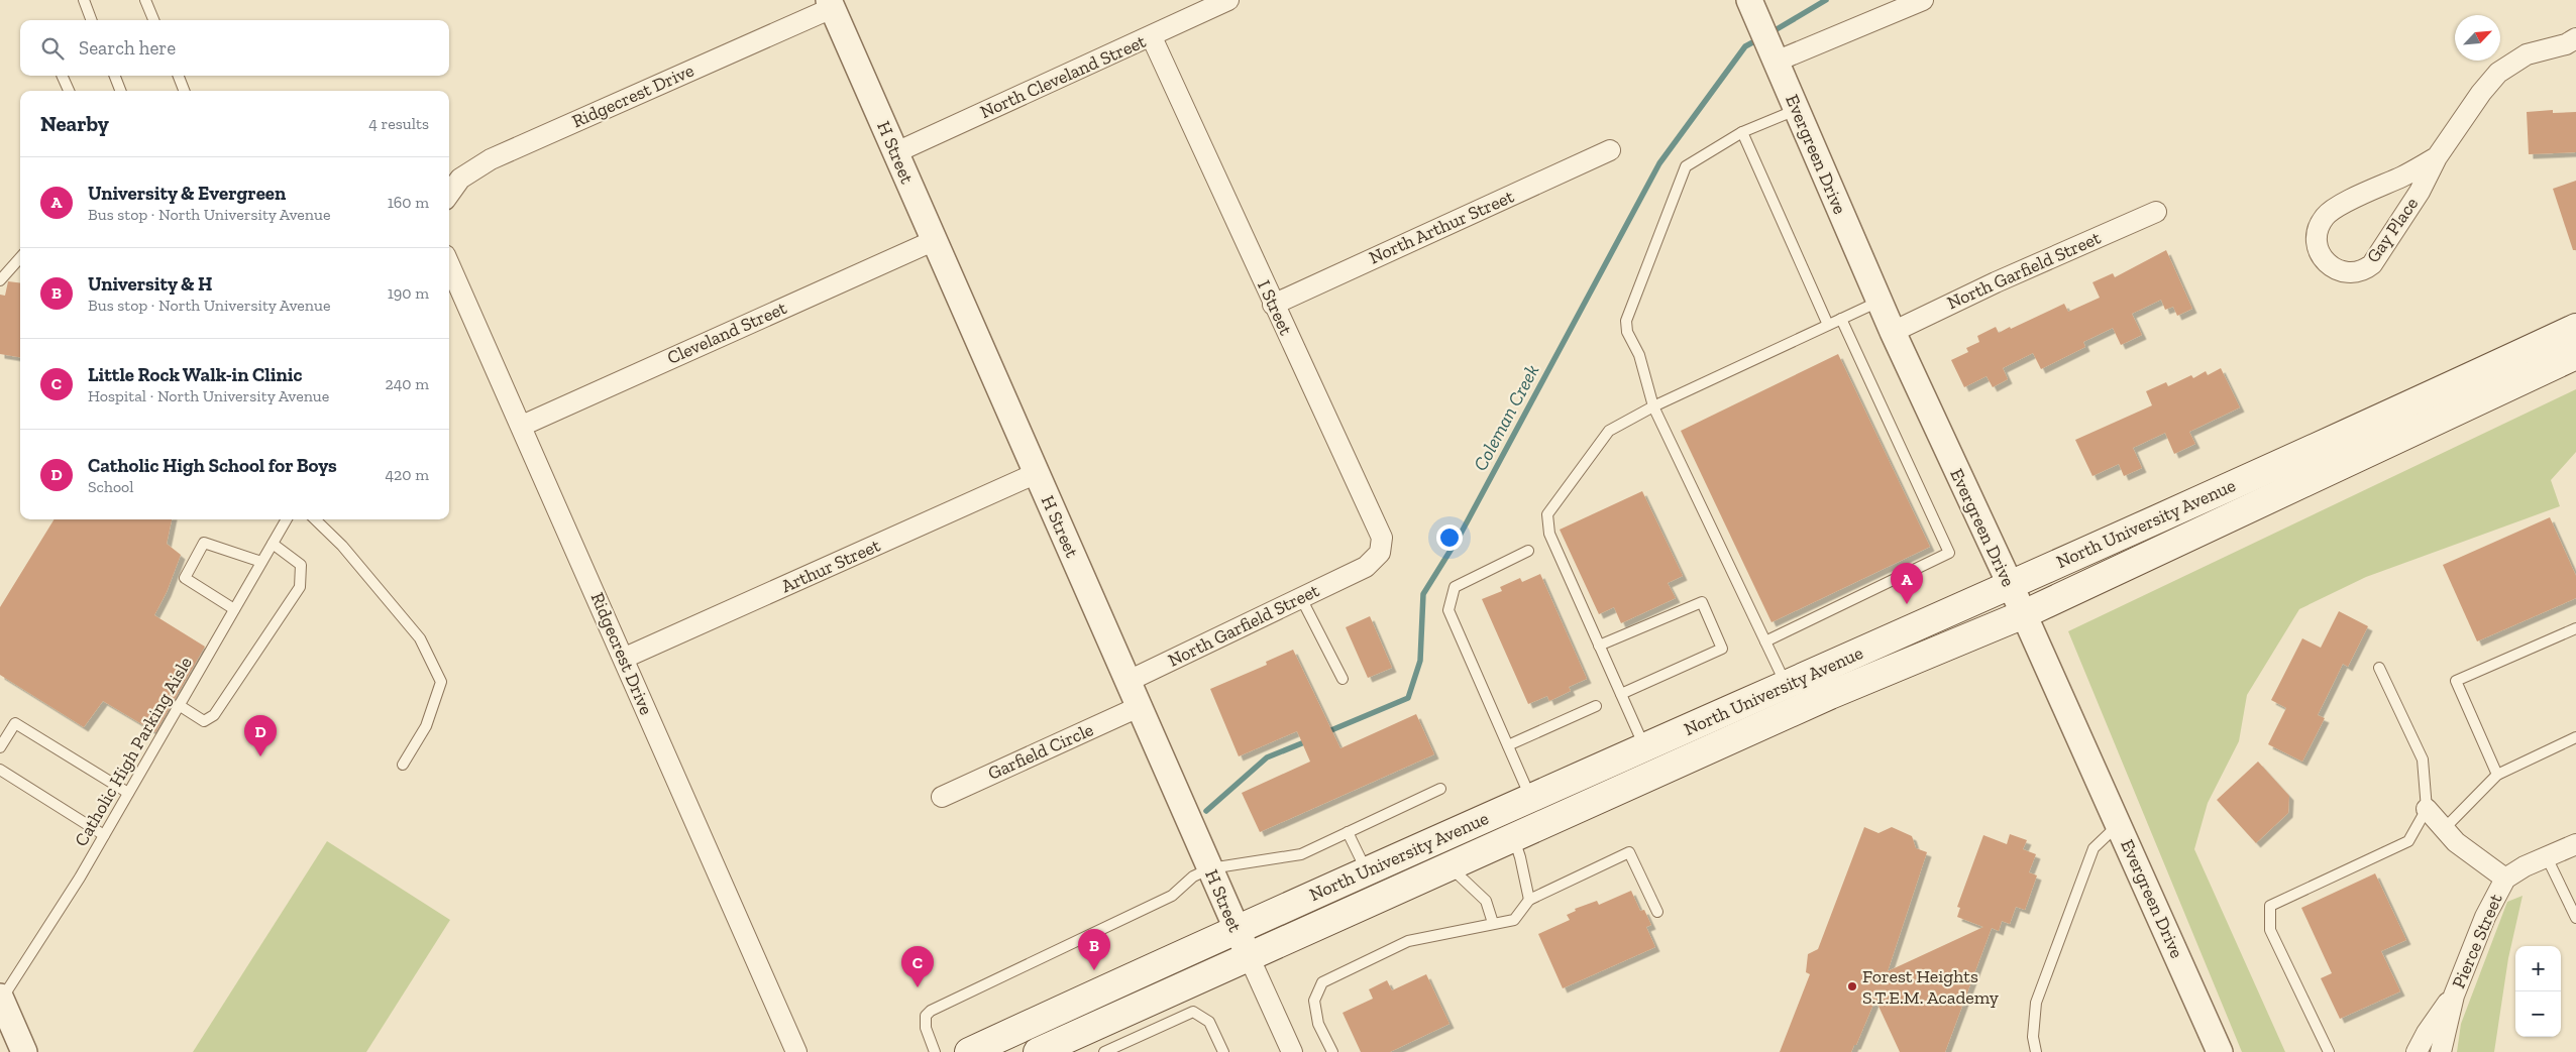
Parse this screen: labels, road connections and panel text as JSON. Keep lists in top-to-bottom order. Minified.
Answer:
{"streets":{"main road":["North University Avenue"],"street":["North Cleveland Street","Ridgecrest Drive","H Street","Evergreen Drive","North Arthur Street","Gay Place","North Garfield Street","I Street","Cleveland Street","Arthur Street","Garfield Circle","Pierce Street"],"lane":["Catholic High Parking Aisle"]},"crossings":[["North Cleveland Street","H Street"],["North Cleveland Street","I Street"],["Ridgecrest Drive","H Street"],["Ridgecrest Drive","Cleveland Street"],["Ridgecrest Drive","Arthur Street"],["H Street","North Garfield Street"],["H Street","Cleveland Street"],["H Street","North University Avenue"],["H Street","Arthur Street"],["H Street","Garfield Circle"],["Evergreen Drive","North Garfield Street"],["Evergreen Drive","North University Avenue"],["North Arthur Street","I Street"],["North Garfield Street","I Street"]],"water":["Coleman Creek"],"places":["Forest Heights S.T.E.M. Academy"],"north":"top right","page":{"search":"Search here","heading":["Nearby","4 results"],"list":[{"mark":"A","name":"University & Evergreen","note":"Bus stop · North University Avenue","value":"160 m"},{"mark":"B","name":"University & H","note":"Bus stop · North University Avenue","value":"190 m"},{"mark":"C","name":"Little Rock Walk-in Clinic","note":"Hospital · North University Avenue","value":"240 m"},{"mark":"D","name":"Catholic High School for Boys","note":"School","value":"420 m"}],"pins":["A","D","B","C"],"map_buttons":["+","−"]}}
